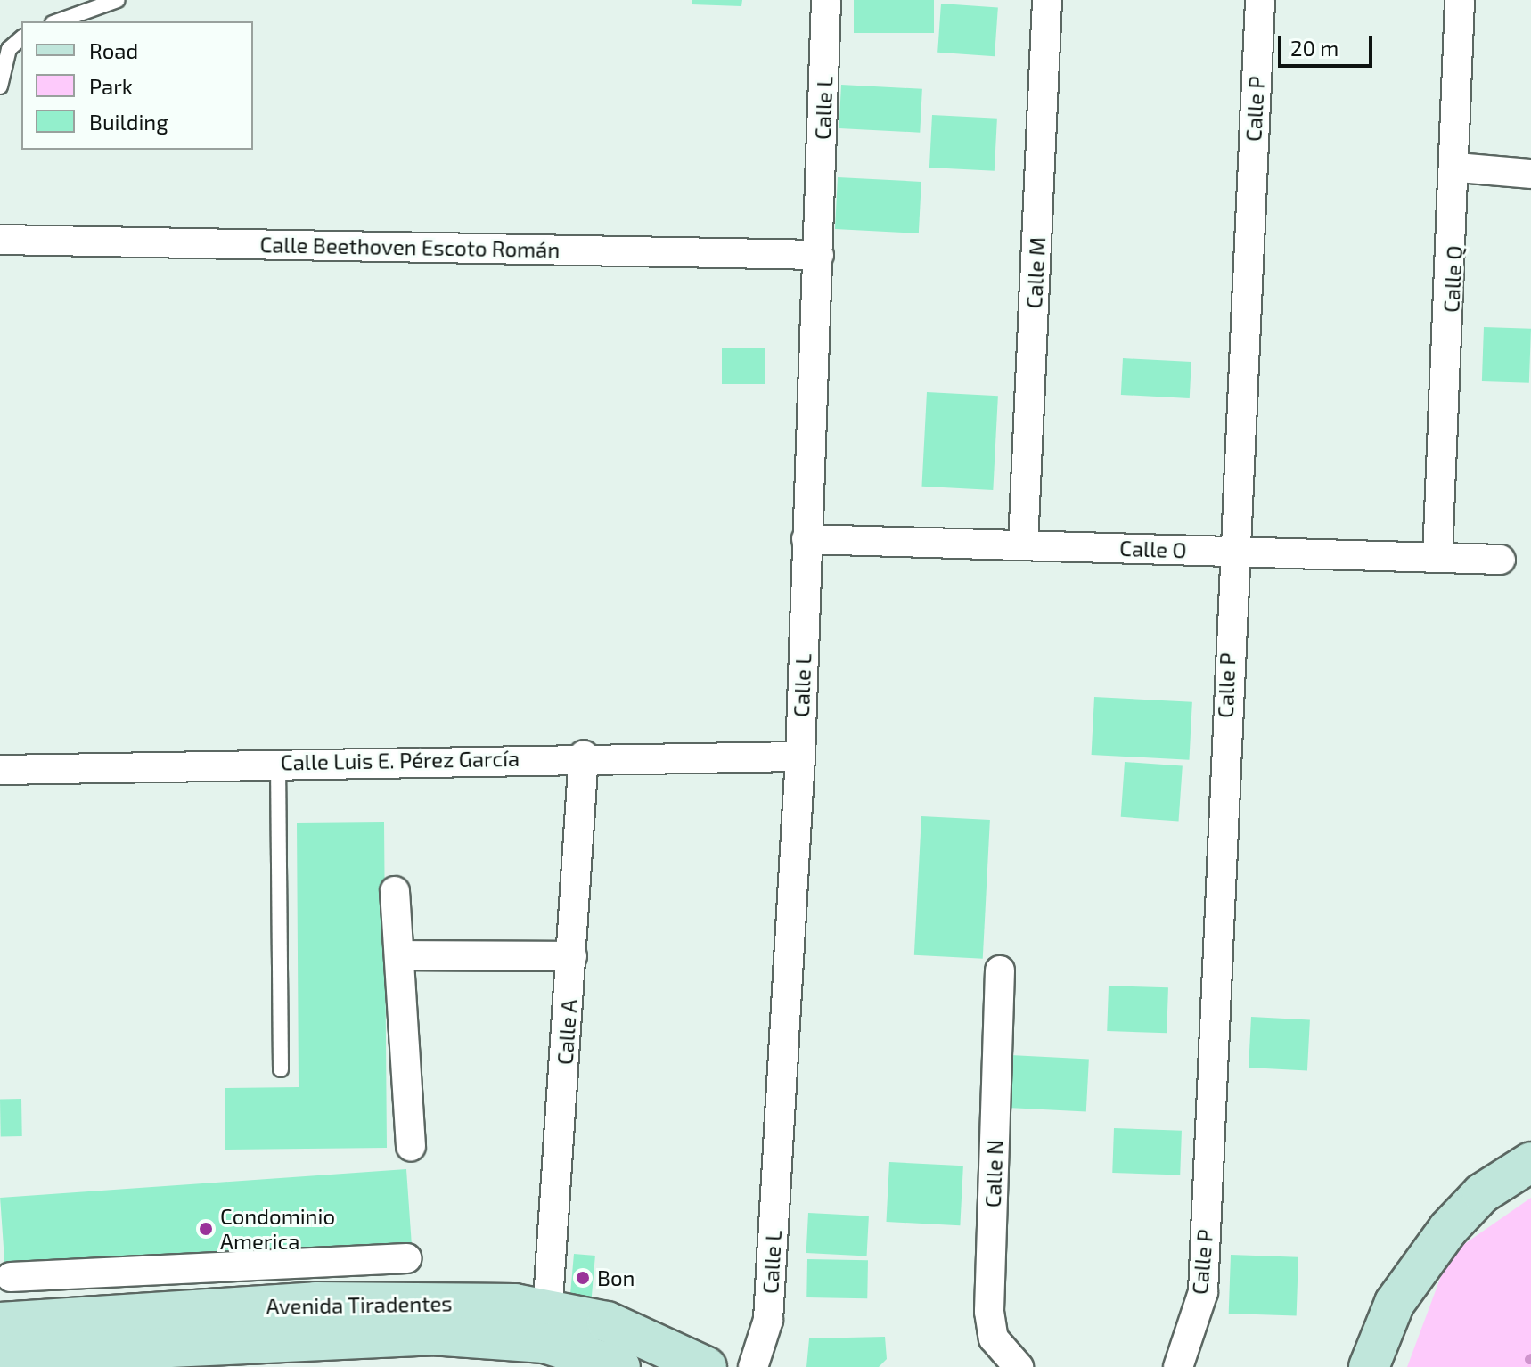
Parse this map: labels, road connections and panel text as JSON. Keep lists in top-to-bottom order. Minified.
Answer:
{"streets":{"street":["Calle L","Calle P","Calle Beethoven Escoto Román","Calle M","Calle Q","Calle O","Calle Luis E. Pérez García","Calle A","Calle N","Avenida Tiradentes"]},"crossings":[["Calle L","Calle Beethoven Escoto Román"],["Calle L","Calle O"],["Calle L","Calle Luis E. Pérez García"],["Calle P","Calle O"],["Calle M","Calle O"],["Calle Q","Calle O"],["Calle Luis E. Pérez García","Calle A"],["Calle A","Avenida Tiradentes"]],"places":["Condominio America","Bon"],"legend":["Road","Park","Building"],"scale_bar":"20 m"}
